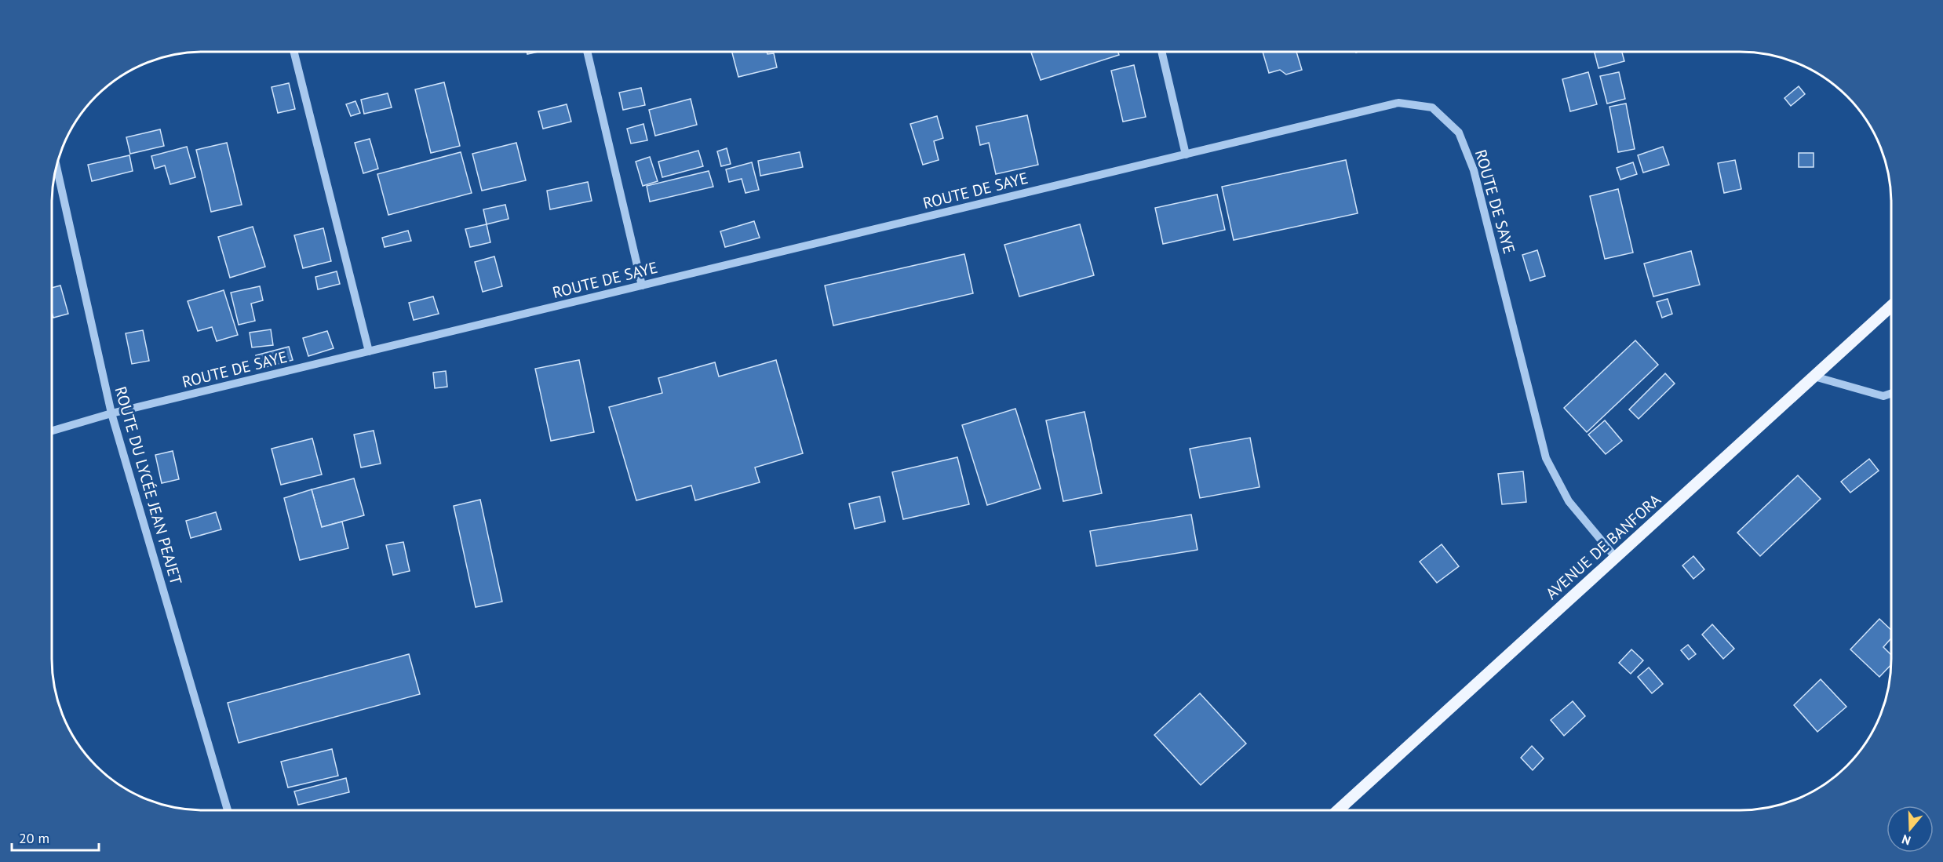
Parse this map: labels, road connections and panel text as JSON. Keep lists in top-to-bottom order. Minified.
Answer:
{"streets":{"main road":["AVENUE DE BANFORA"],"street":["ROUTE DE SAYE","ROUTE DU LYCÉE JEAN PEAJET"]},"crossings":[["ROUTE DE SAYE","ROUTE DU LYCÉE JEAN PEAJET"],["ROUTE DE SAYE","AVENUE DE BANFORA"]],"scale_bar":"20 m","north":"bottom"}
